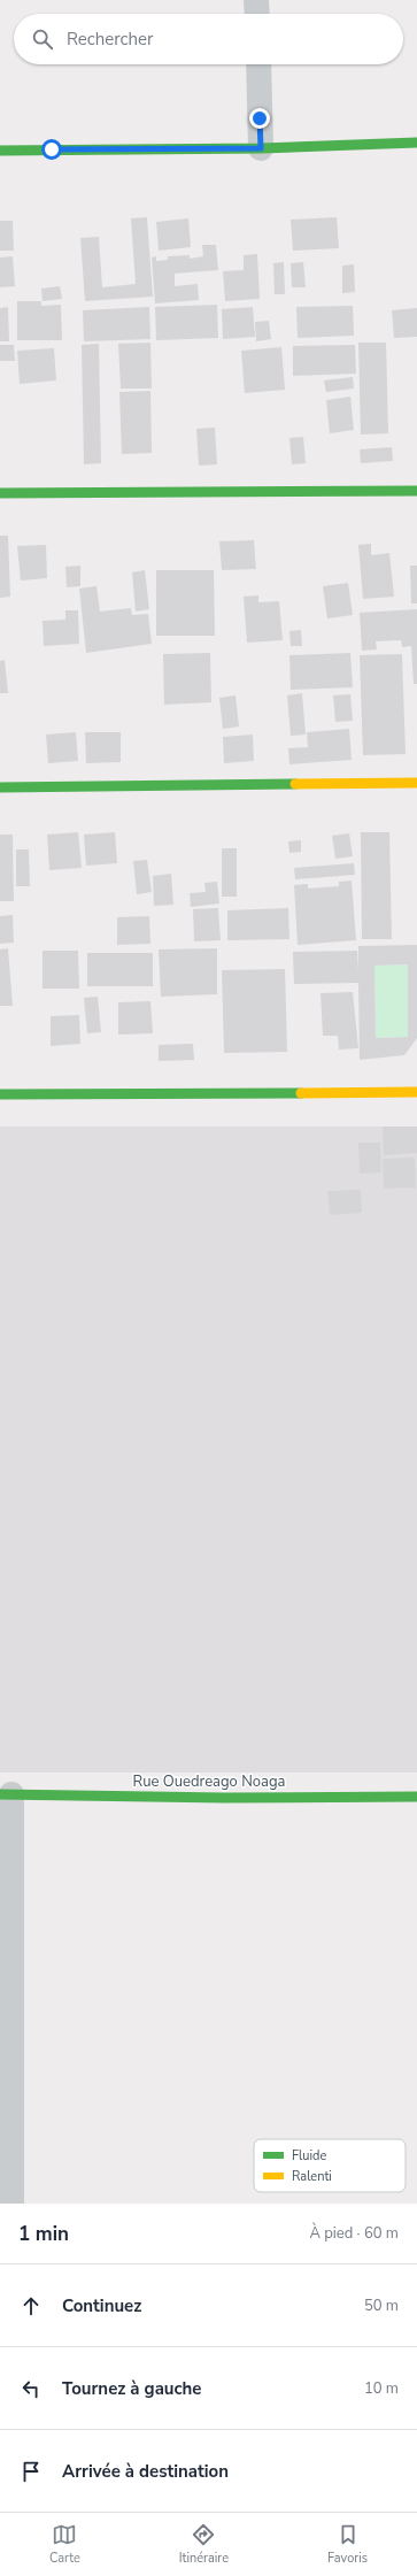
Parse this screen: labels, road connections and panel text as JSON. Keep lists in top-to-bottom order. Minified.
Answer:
{"streets":{"street":["Rue Ouedreago Noaga"]},"legend":["Fluide","Ralenti"],"page":{"search":"Rechercher","heading":["1 min","À pied · 60 m"],"list":[["Continuez","50 m"],["Tournez à gauche","10 m"],"Arrivée à destination"],"nav":["Carte","Itinéraire","Favoris"]}}
